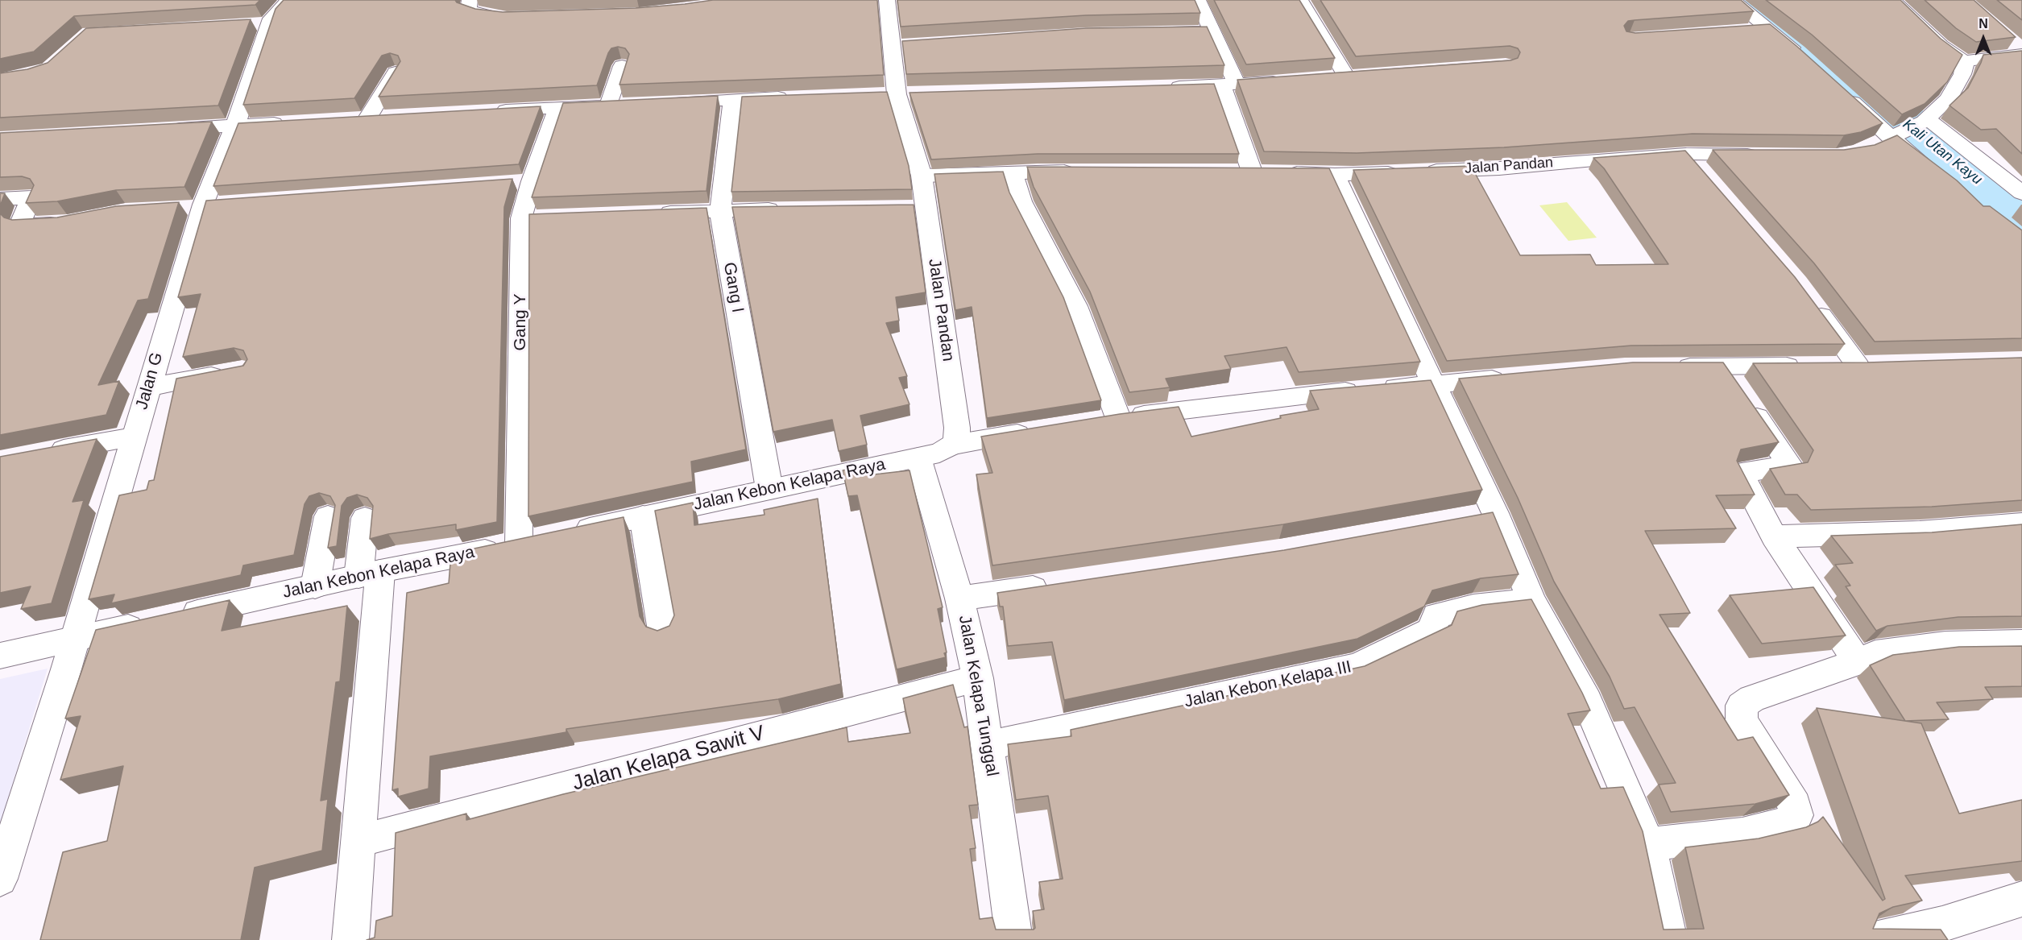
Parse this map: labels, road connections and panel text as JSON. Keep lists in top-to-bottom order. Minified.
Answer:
{"streets":{"street":["Jalan Pandan","Gang I","Gang Y","Jalan G","Jalan Kebon Kelapa Raya","Jalan Kebon Kelapa III","Jalan Kelapa Tunggal","Jalan Kelapa Sawit V"]},"crossings":[["Jalan Pandan","Jalan Kebon Kelapa Raya"],["Gang I","Jalan Kebon Kelapa Raya"],["Gang Y","Jalan Kebon Kelapa Raya"],["Jalan G","Jalan Kebon Kelapa Raya"],["Jalan Kebon Kelapa Raya","Jalan Kelapa Tunggal"],["Jalan Kebon Kelapa III","Jalan Kelapa Tunggal"],["Jalan Kelapa Tunggal","Jalan Kelapa Sawit V"]],"water":["Kali Utan Kayu"],"north":"top"}
